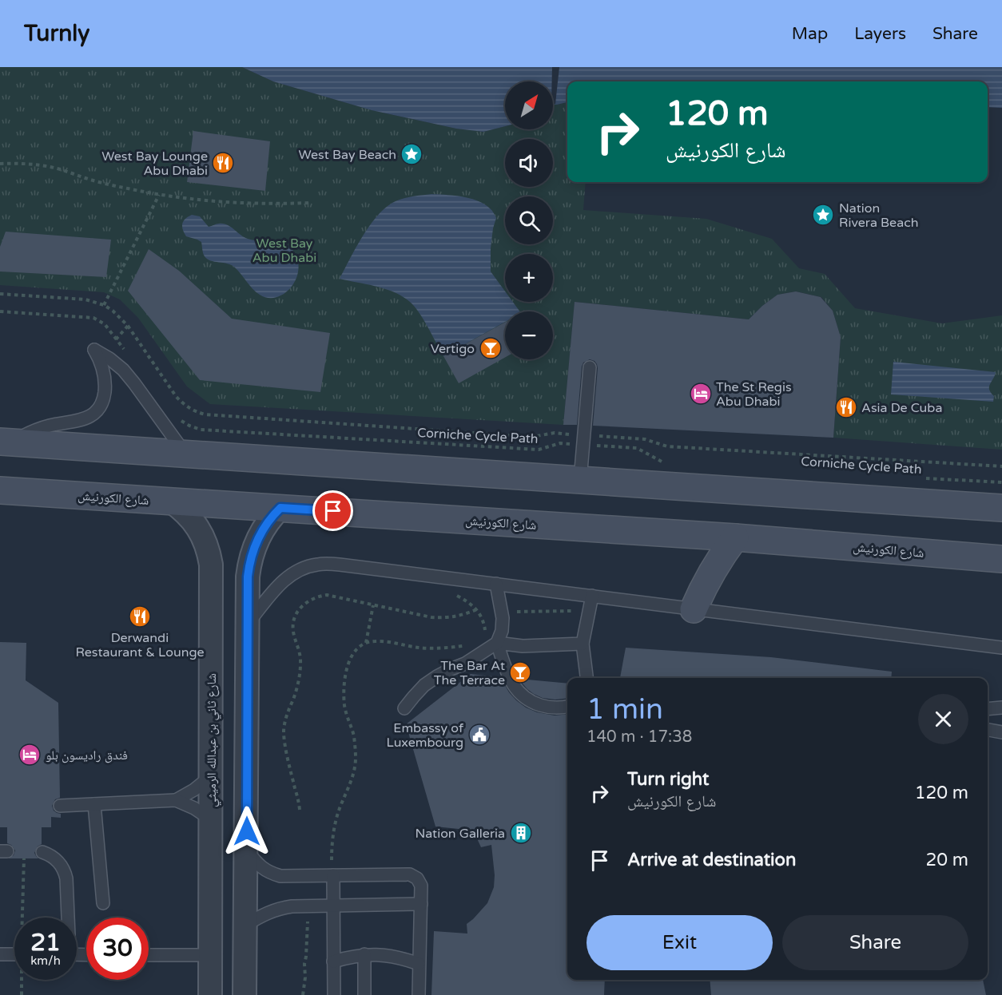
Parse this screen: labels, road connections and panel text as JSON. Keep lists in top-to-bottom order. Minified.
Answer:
{"streets":{"main road":["شارع الكورنيش"],"street":["شارع ثاني بن عبدالله الرميثي"],"path":["Corniche Cycle Path"]},"crossings":[["شارع الكورنيش","شارع ثاني بن عبدالله الرميثي"]],"parks":["West Bay Abu Dhabi"],"places":{"place":["West Bay Beach","Nation Rivera Beach"],"restaurant":["West Bay Lounge Abu Dhabi","Asia De Cuba","Derwandi Restaurant & Lounge"],"bar":["Vertigo","The Bar At The Terrace"],"hotel":["The St Regis Abu Dhabi","فندق راديسون بلو"],"public building":["Embassy of Luxembourg"],"building":["Nation Galleria"]},"north":"top right","page":{"header":"Turnly","nav":["Map","Layers","Share"],"map_buttons":["+","−"],"turn":["120 m","شارع الكورنيش"],"heading":["1 min","140 m · 17:38"],"list":[{"name":"Turn right","note":"شارع الكورنيش","value":"120 m"},{"name":"Arrive at destination","value":"20 m"}],"buttons":["Exit","Share"],"speed":"21 km/h","limit":"30"}}
